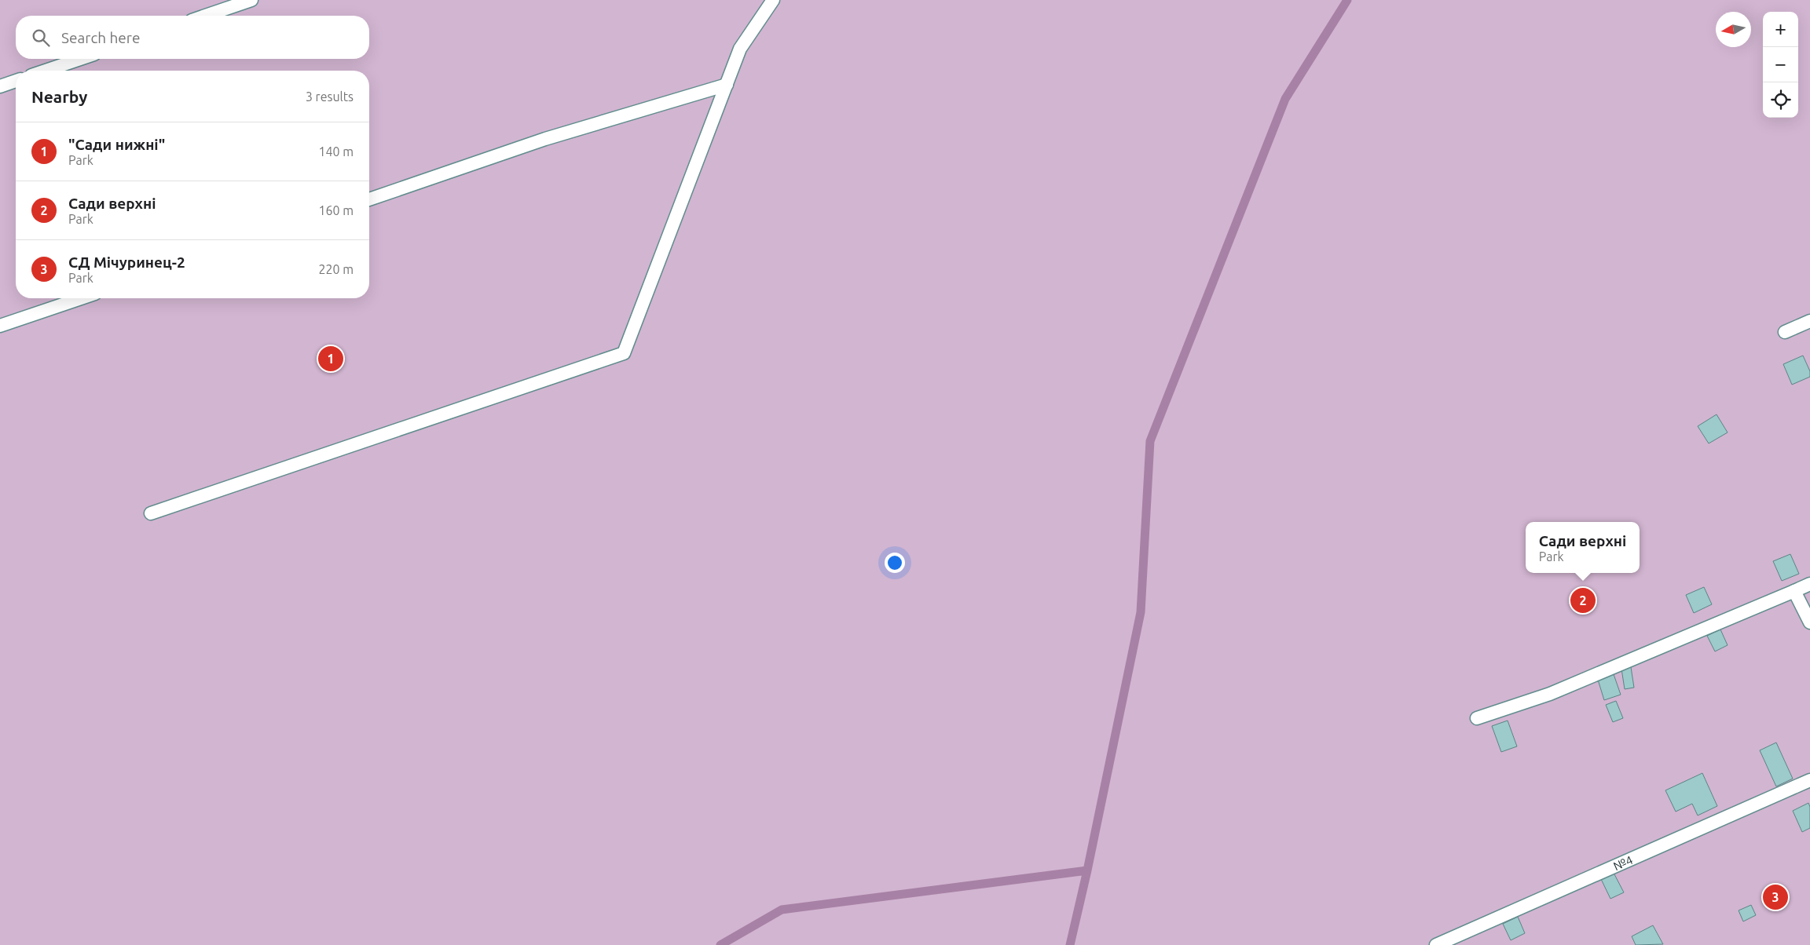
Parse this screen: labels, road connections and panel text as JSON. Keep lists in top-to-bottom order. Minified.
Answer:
{"streets":{"lane":["№4"]},"north":"left","page":{"map_buttons":["+","−"],"search":"Search here","heading":["Nearby","3 results"],"list":[{"mark":"1","name":"\"Сади нижні\"","note":"Park","value":"140 m"},{"mark":"2","name":"Сади верхні","note":"Park","value":"160 m"},{"mark":"3","name":"СД Мічуринец-2","note":"Park","value":"220 m"}],"pins":["1","2","3"],"popup":["Сади верхні","Park"]}}
